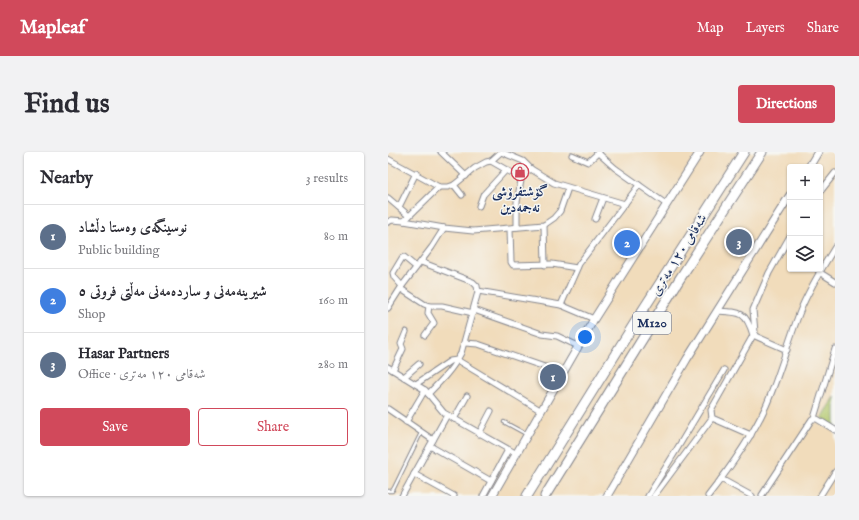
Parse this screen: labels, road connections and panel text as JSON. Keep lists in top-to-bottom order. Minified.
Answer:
{"streets":{"highway":["شەقامی ١٢٠ مەتری","M120"]},"places":{"shop":["گۆشتفرۆشی نەجمەدین"]},"page":{"header":"Mapleaf","nav":["Map","Layers","Share"],"buttons":["Directions",["Save","Share"]],"title":"Find us","heading":["Nearby","3 results"],"map_buttons":["+","−"],"list":[{"mark":"1","name":"نوسینگەی وەستا دڵشاد","note":"Public building","value":"80 m"},{"mark":"2","name":"شیرینەمەنی و ساردەمەنی مەڵتی فروتی ٥","note":"Shop","value":"160 m"},{"mark":"3","name":"Hasar Partners","note":"Office · شەقامی ١٢٠ مەتری","value":"280 m"}],"pins":["3","2","1"]}}
